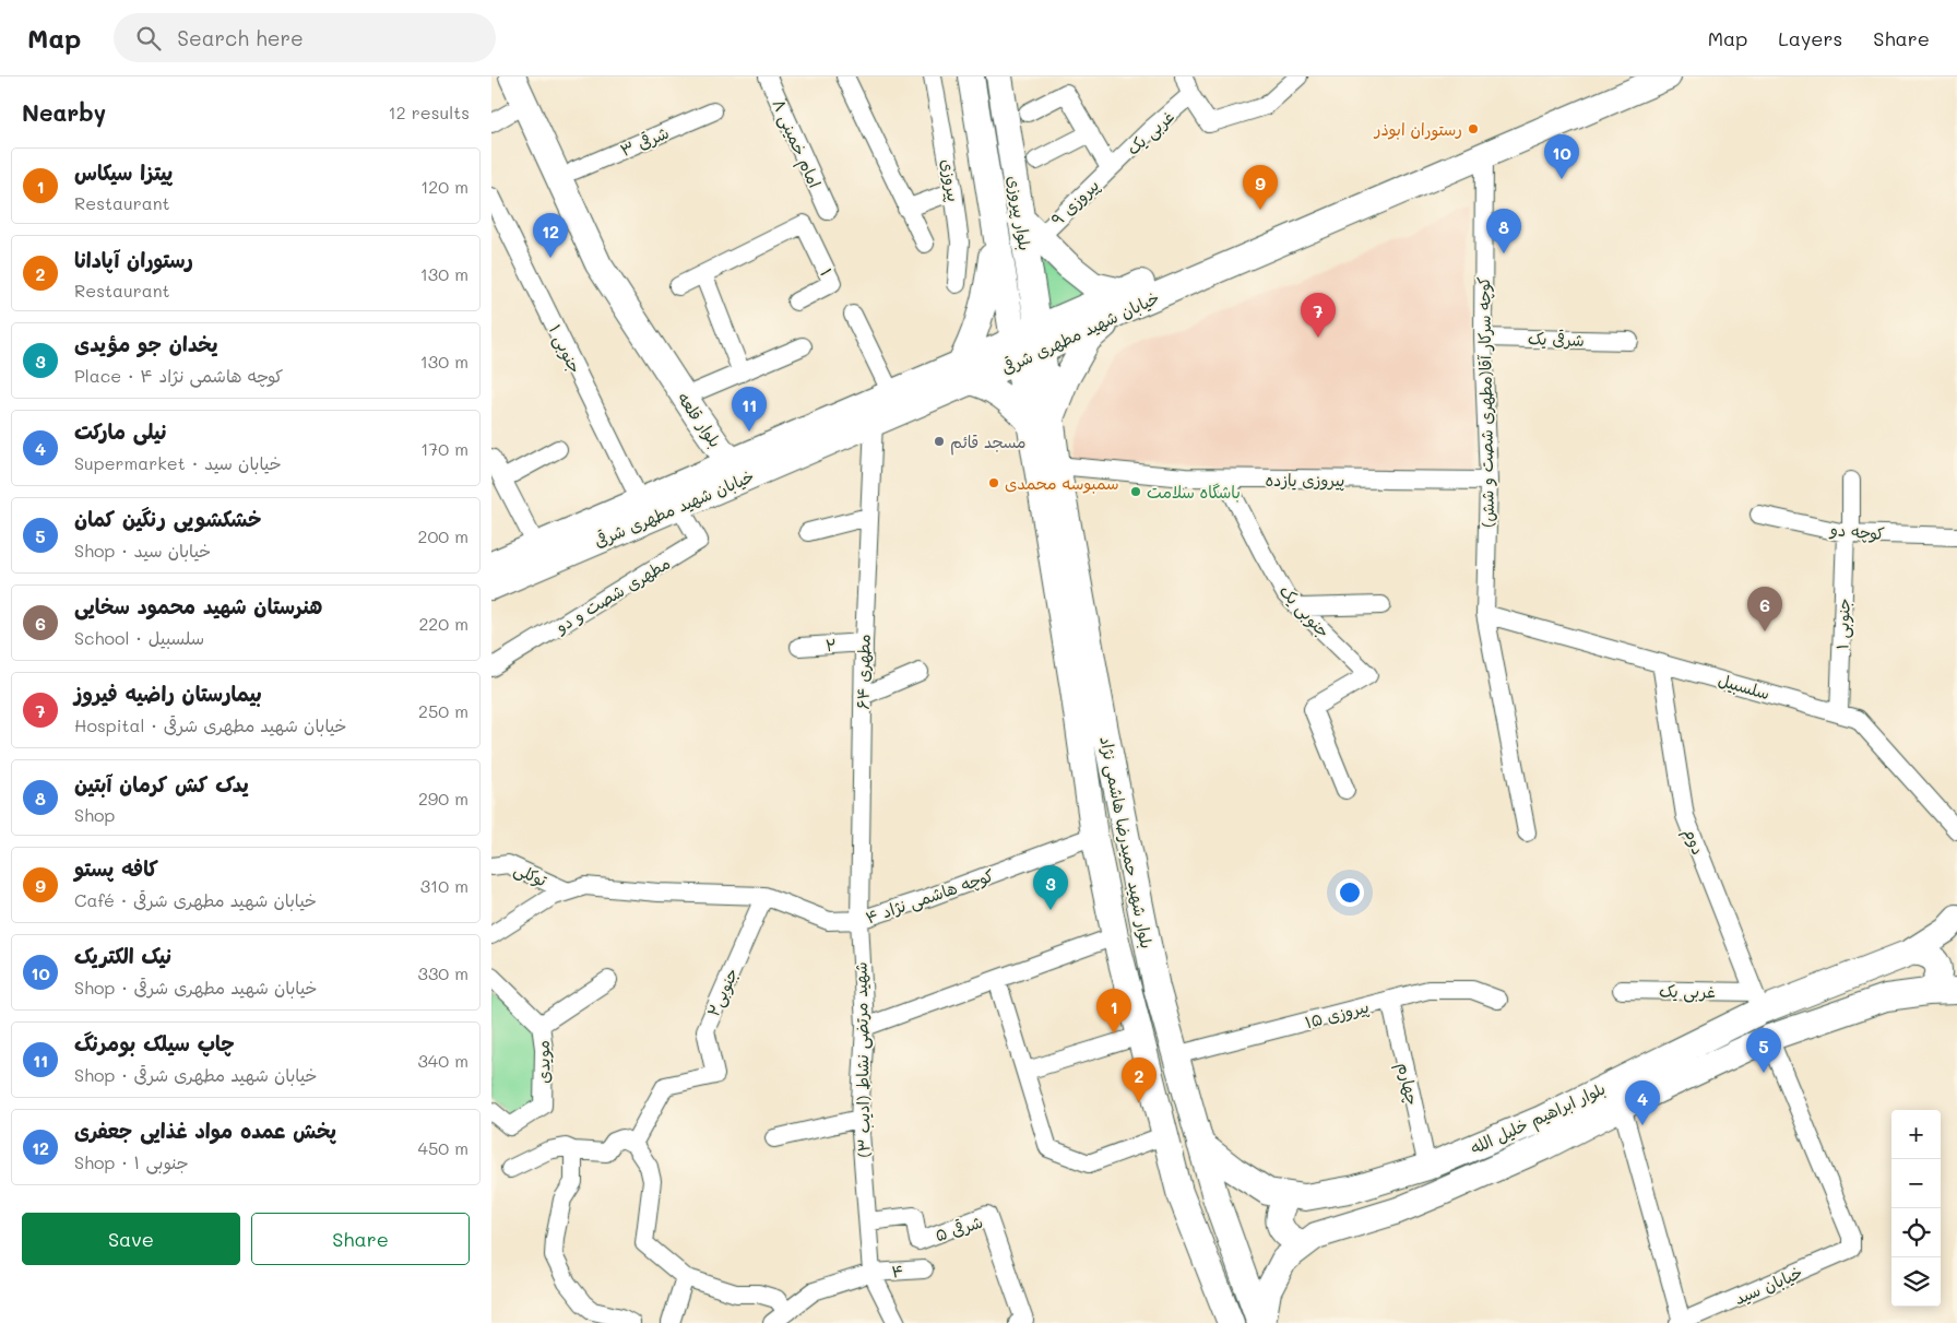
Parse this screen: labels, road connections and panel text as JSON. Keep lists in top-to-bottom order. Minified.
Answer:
{"streets":{"main road":["بلوار پیروزی","خیابان شهید مطهری شرقی","بلوار قلعه","بلوار شهید حمیدرضا هاشمی نژاد","بلوار ابراهیم خلیل الله"],"street":["غربی یک","۳ شرقی","امام خمینی ۸","پیروزی","پیروزی ۹","۱","شرقی یک","۱ جنوبی","(مطهری شصت و شش)کوچه سرکار آقا","پیروزی یازده","کوچه دو","مطهری شصت و دو","جنوبی یک","جنوبی ۱","۲","مطهری ۶۴","سلسبیل","دوم","توکلی","کوچه هاشمی نژاد ۴","جنوبی۲","پیروزی ۱۵","شهید مرتضی نشاط (ادیب ۳)","مویدی","چهارم","۵ شرقی","۴","خیابان سید"]},"crossings":[["غربی یک","پیروزی ۹"],["غربی یک","دوم"],["غربی یک","بلوار ابراهیم خلیل الله"],["۳ شرقی","بلوار قلعه"],["بلوار پیروزی","خیابان شهید مطهری شرقی"],["بلوار پیروزی","بلوار شهید حمیدرضا هاشمی نژاد"],["خیابان شهید مطهری شرقی","۱ جنوبی"],["خیابان شهید مطهری شرقی","(مطهری شصت و شش)کوچه سرکار آقا"],["خیابان شهید مطهری شرقی","بلوار قلعه"],["خیابان شهید مطهری شرقی","مطهری شصت و دو"],["خیابان شهید مطهری شرقی","مطهری ۶۴"],["خیابان شهید مطهری شرقی","بلوار شهید حمیدرضا هاشمی نژاد"],["شرقی یک","(مطهری شصت و شش)کوچه سرکار آقا"],["(مطهری شصت و شش)کوچه سرکار آقا","پیروزی یازده"],["(مطهری شصت و شش)کوچه سرکار آقا","سلسبیل"],["پیروزی یازده","جنوبی یک"],["پیروزی یازده","بلوار شهید حمیدرضا هاشمی نژاد"],["کوچه دو","جنوبی ۱"],["جنوبی ۱","سلسبیل"],["۲","مطهری ۶۴"],["مطهری ۶۴","کوچه هاشمی نژاد ۴"],["مطهری ۶۴","شهید مرتضی نشاط (ادیب ۳)"],["سلسبیل","دوم"],["دوم","بلوار ابراهیم خلیل الله"],["بلوار شهید حمیدرضا هاشمی نژاد","کوچه هاشمی نژاد ۴"],["بلوار شهید حمیدرضا هاشمی نژاد","پیروزی ۱۵"],["بلوار شهید حمیدرضا هاشمی نژاد","بلوار ابراهیم خلیل الله"],["توکلی","کوچه هاشمی نژاد ۴"],["کوچه هاشمی نژاد ۴","جنوبی۲"],["کوچه هاشمی نژاد ۴","شهید مرتضی نشاط (ادیب ۳)"],["پیروزی ۱۵","چهارم"],["شهید مرتضی نشاط (ادیب ۳)","۵ شرقی"],["شهید مرتضی نشاط (ادیب ۳)","۴"],["چهارم","بلوار ابراهیم خلیل الله"],["بلوار ابراهیم خلیل الله","خیابان سید"]],"places":["رستوران ابوذر","مسجد قائم","سمبوسه محمدی","باشگاه سلامت"],"page":{"header":"Map","search":"Search here","nav":["Map","Layers","Share"],"heading":["Nearby","12 results"],"pins":["10","9","8","12","7","11","6","3","1","5","2","4"],"list":[{"mark":"1","name":"پیتزا سیکاس","note":"Restaurant","value":"120 m"},{"mark":"2","name":"رستوران آپادانا","note":"Restaurant","value":"130 m"},{"mark":"3","name":"یخدان جو مؤیدی","note":"Place · کوچه هاشمی نژاد ۴","value":"130 m"},{"mark":"4","name":"نیلی مارکت","note":"Supermarket · خیابان سید","value":"170 m"},{"mark":"5","name":"خشکشویی رنگین کمان","note":"Shop · خیابان سید","value":"200 m"},{"mark":"6","name":"هنرستان شهید محمود سخایی","note":"School · سلسبیل","value":"220 m"},{"mark":"7","name":"بیمارستان راضیه فیروز","note":"Hospital · خیابان شهید مطهری شرقی","value":"250 m"},{"mark":"8","name":"یدک کش کرمان آبتین","note":"Shop","value":"290 m"},{"mark":"9","name":"کافه پستو","note":"Café · خیابان شهید مطهری شرقی","value":"310 m"},{"mark":"10","name":"نیک الکتریک","note":"Shop · خیابان شهید مطهری شرقی","value":"330 m"},{"mark":"11","name":"چاپ سیلک بومرنگ","note":"Shop · خیابان شهید مطهری شرقی","value":"340 m"},{"mark":"12","name":"پخش عمده مواد غذایی جعفری","note":"Shop · ۱ جنوبی","value":"450 m"}],"map_buttons":["+","−"],"buttons":["Save","Share"]}}
